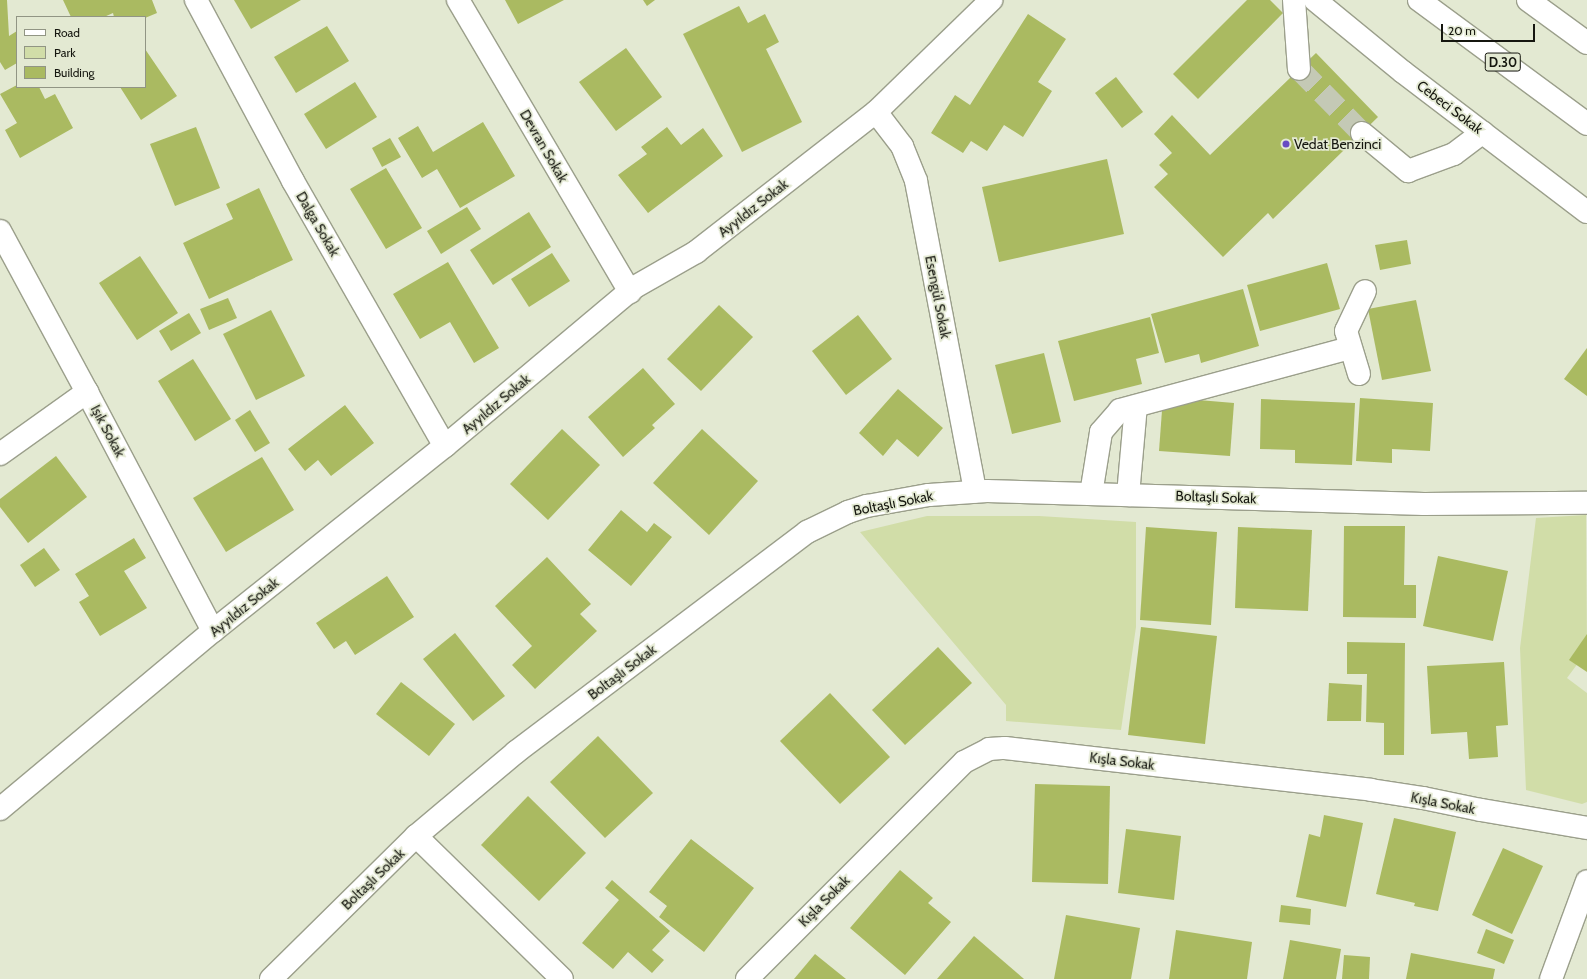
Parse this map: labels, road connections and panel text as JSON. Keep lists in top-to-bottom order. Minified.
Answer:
{"streets":{"main road":["D.30","Cebeci Sokak","Devran Sokak","Ayyıldız Sokak","Dalga Sokak","Esengül Sokak","Işık Sokak","Boltaşlı Sokak","Kışla Sokak"]},"crossings":[["Devran Sokak","Ayyıldız Sokak"],["Ayyıldız Sokak","Dalga Sokak"],["Ayyıldız Sokak","Esengül Sokak"],["Ayyıldız Sokak","Işık Sokak"],["Esengül Sokak","Boltaşlı Sokak"]],"places":["Vedat Benzinci"],"legend":["Road","Park","Building"],"scale_bar":"20 m"}
